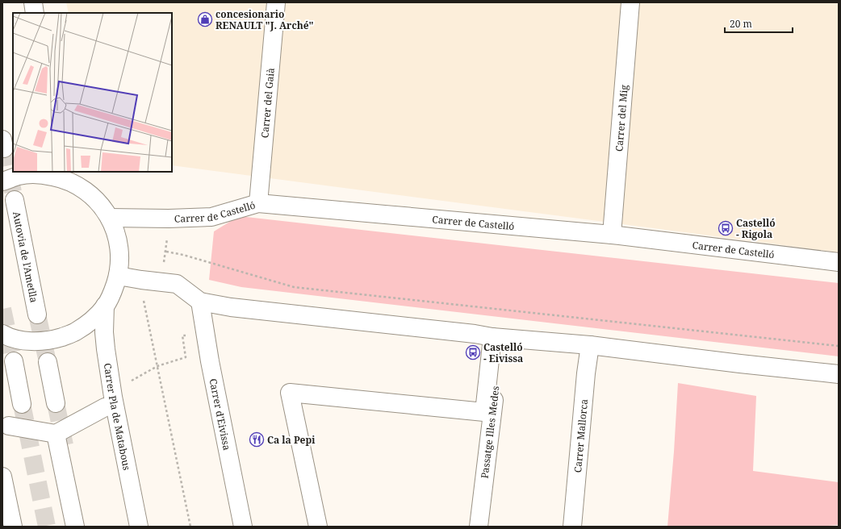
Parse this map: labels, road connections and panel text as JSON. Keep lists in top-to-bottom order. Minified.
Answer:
{"streets":{"main road":["Carrer del Gaià","Carrer del Mig","Carrer de Castelló","Autovia de l'Ametlla","Carrer d'Eivissa","Carrer Pla de Matabous","Passatge Illes Medes","Carrer Mallorca"]},"crossings":[["Carrer del Gaià","Carrer de Castelló"],["Carrer del Mig","Carrer de Castelló"]],"places":{"shop":["concesionario RENAULT \"J. Arché\""],"bus stop":["Castelló - Rigola","Castelló - Eivissa"],"restaurant":["Ca la Pepi"]},"scale_bar":"20 m"}
